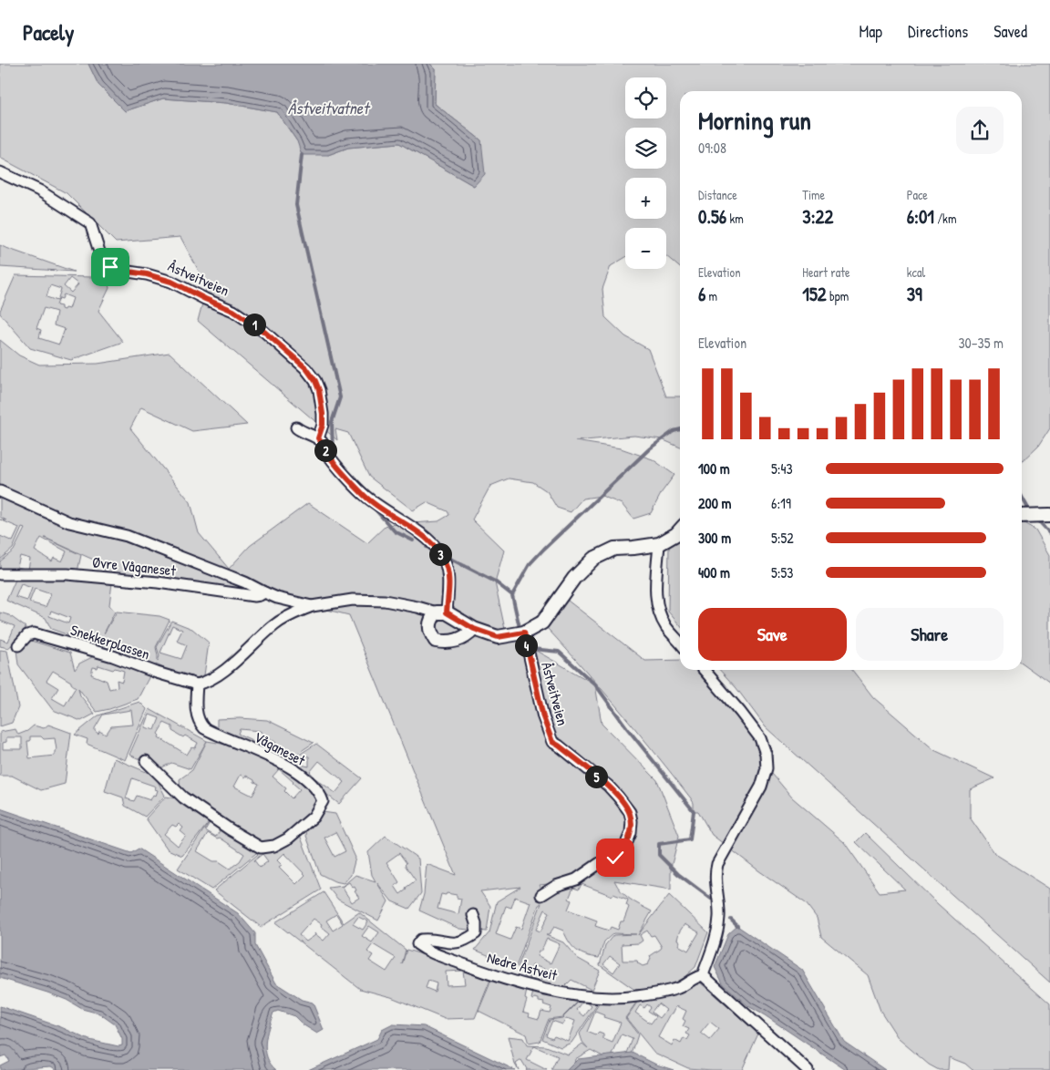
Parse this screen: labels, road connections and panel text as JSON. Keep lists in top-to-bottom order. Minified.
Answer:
{"streets":{"street":["Åstveitveien","Øvre Våganeset","Snekkerplassen","Våganeset","Nedre Åstveit"]},"crossings":[["Snekkerplassen","Våganeset"]],"water":["Åstveitvatnet"],"page":{"header":"Pacely","nav":["Map","Directions","Saved"],"map_buttons":["+","−"],"heading":["Morning run","09:08"],"stats":[["Distance","0.56 km"],["Time","3:22"],["Pace","6:01 /km"],["Elevation","6 m"],["Heart rate","152 bpm"],["kcal","39"]],"pins":["1","2","3","4","5"],"chart":["Elevation","30–35 m"],"list":[{"name":"100 m","note":"5:43"},{"name":"200 m","note":"6:19"},{"name":"300 m","note":"5:52"},{"name":"400 m","note":"5:53"}],"buttons":["Save","Share"]}}
